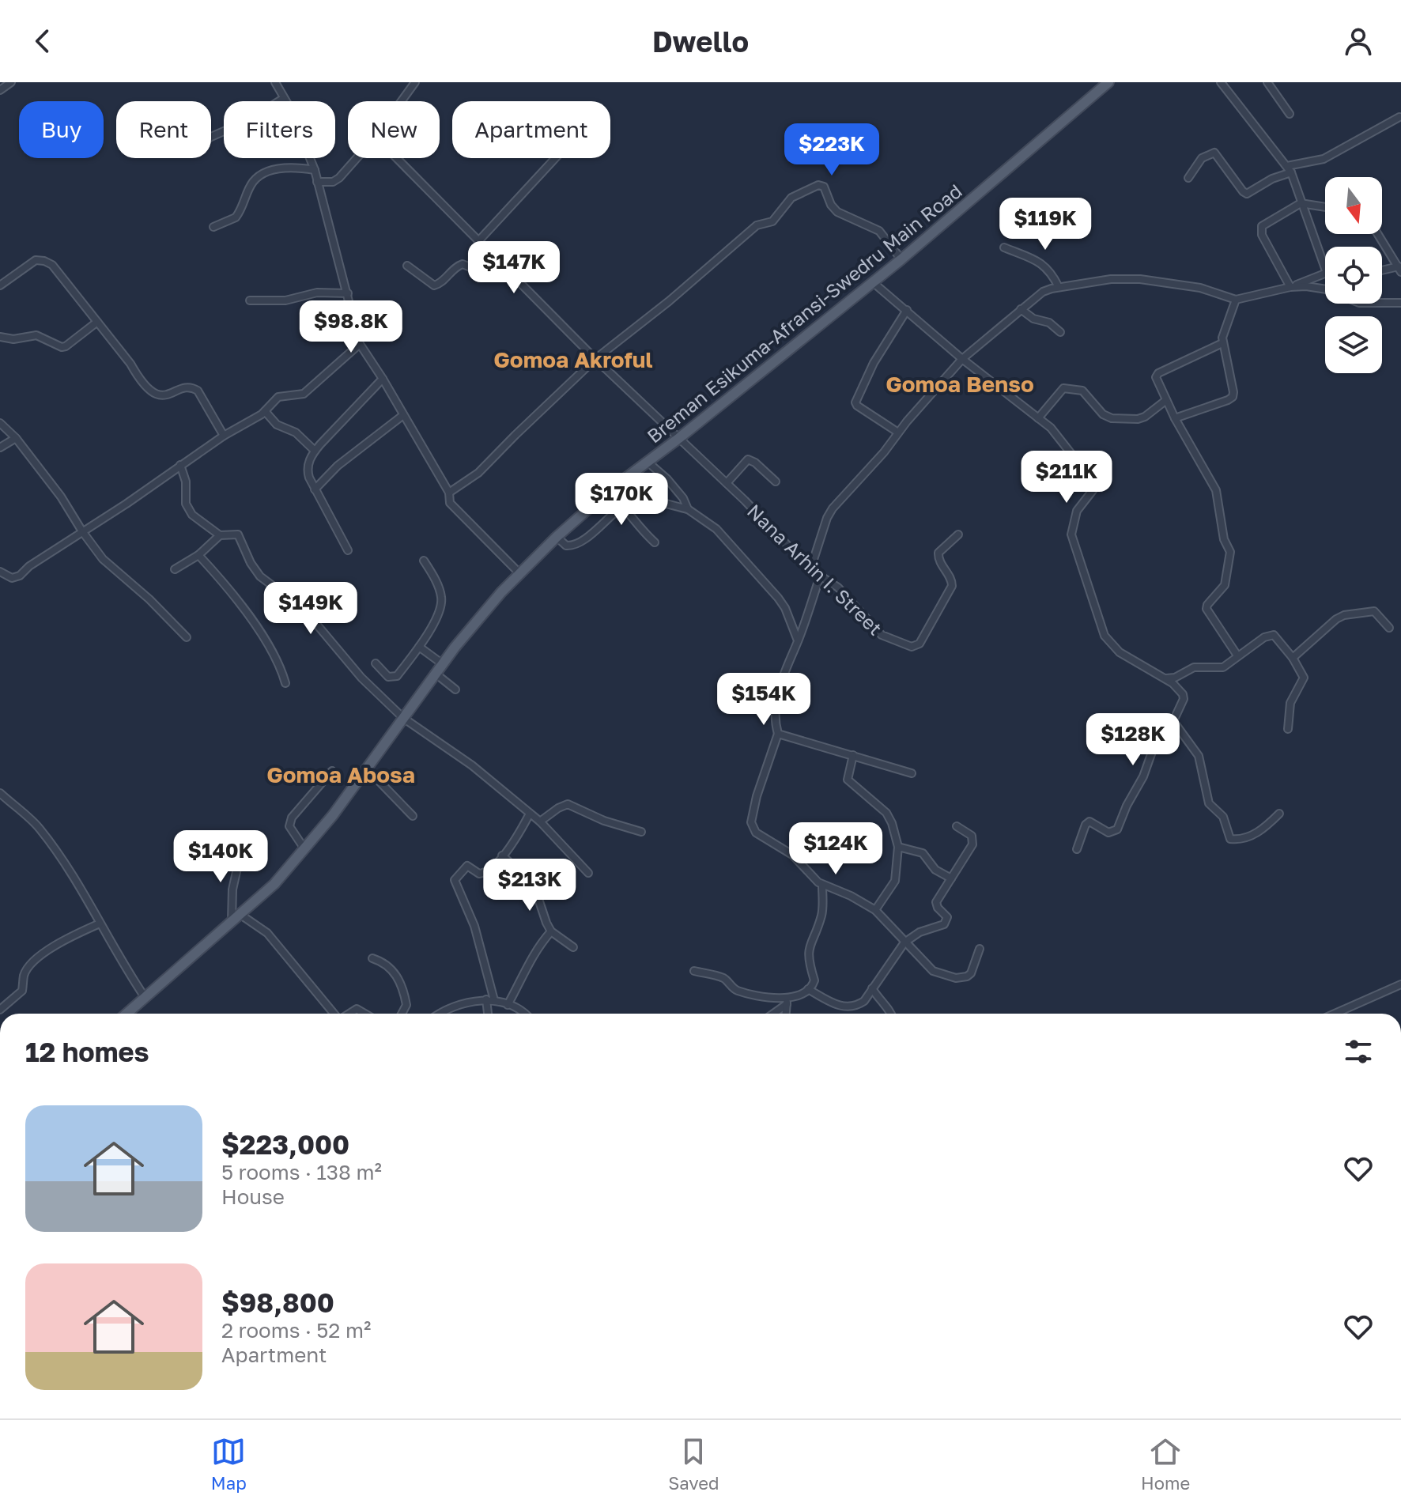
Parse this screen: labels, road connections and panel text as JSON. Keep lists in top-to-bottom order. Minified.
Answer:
{"streets":{"main road":["Breman Esikuma-Afransi-Swedru Main Road"],"street":["Nana Arhin I. Street"]},"crossings":[["Breman Esikuma-Afransi-Swedru Main Road","Nana Arhin I. Street"]],"districts":["Gomoa Akroful","Gomoa Benso","Gomoa Abosa"],"north":"bottom","page":{"header":"Dwello","chip":["Buy","Rent","Filters","New","Apartment"],"price":["$223K","$119K","$147K","$98.8K","$211K","$170K","$149K","$154K","$128K","$124K","$140K","$213K"],"heading":"12 homes","list":[{"name":"$223,000","note":"5 rooms · 138 m² · House"},{"name":"$98,800","note":"2 rooms · 52 m² · Apartment"}],"tabs":["Map","Saved","Home"]}}
